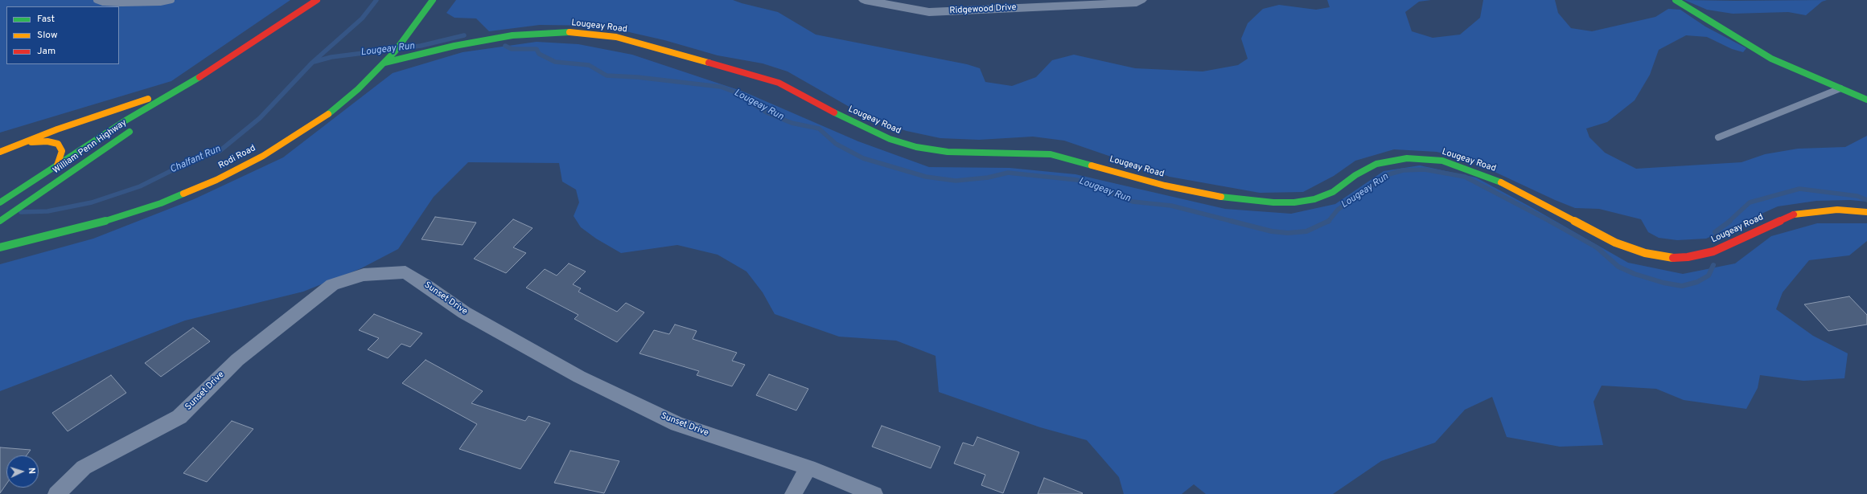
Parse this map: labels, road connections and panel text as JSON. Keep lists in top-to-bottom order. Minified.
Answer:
{"streets":{"main road":["Lougeay Road","William Penn Highway","Rodi Road"],"street":["Ridgewood Drive","Sunset Drive"]},"crossings":[["Lougeay Road","Rodi Road"]],"water":["Lougeay Run","Chalfant Run"],"legend":["Fast","Slow","Jam"],"north":"right"}
